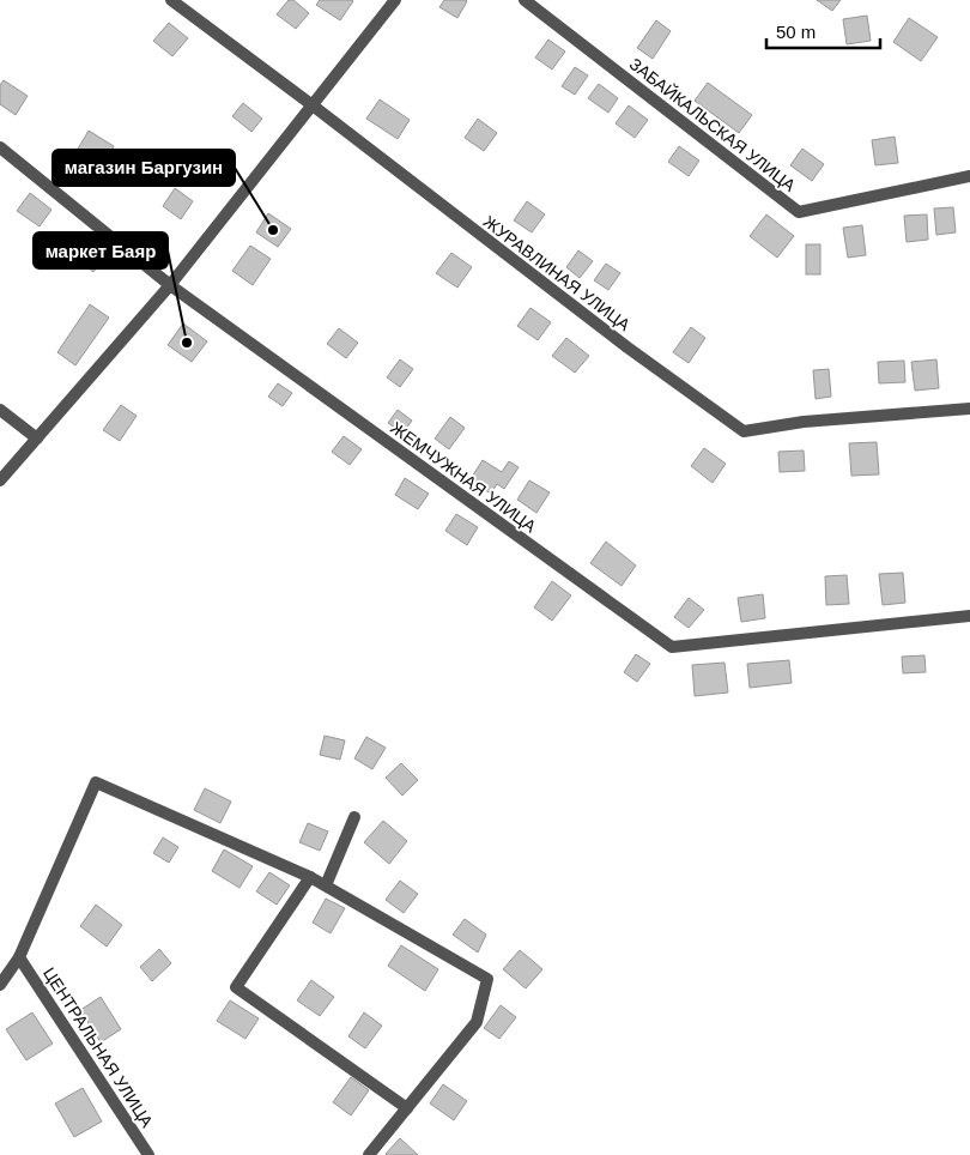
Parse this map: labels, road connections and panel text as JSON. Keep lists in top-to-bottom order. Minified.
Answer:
{"streets":{"street":["ЗАБАЙКАЛЬСКАЯ УЛИЦА","ЖУРАВЛИНАЯ УЛИЦА","ЖЕМЧУЖНАЯ УЛИЦА","ЦЕНТРАЛЬНАЯ УЛИЦА"]},"places":["магазин Баргузин","маркет Баяр"],"scale_bar":"50 m"}
